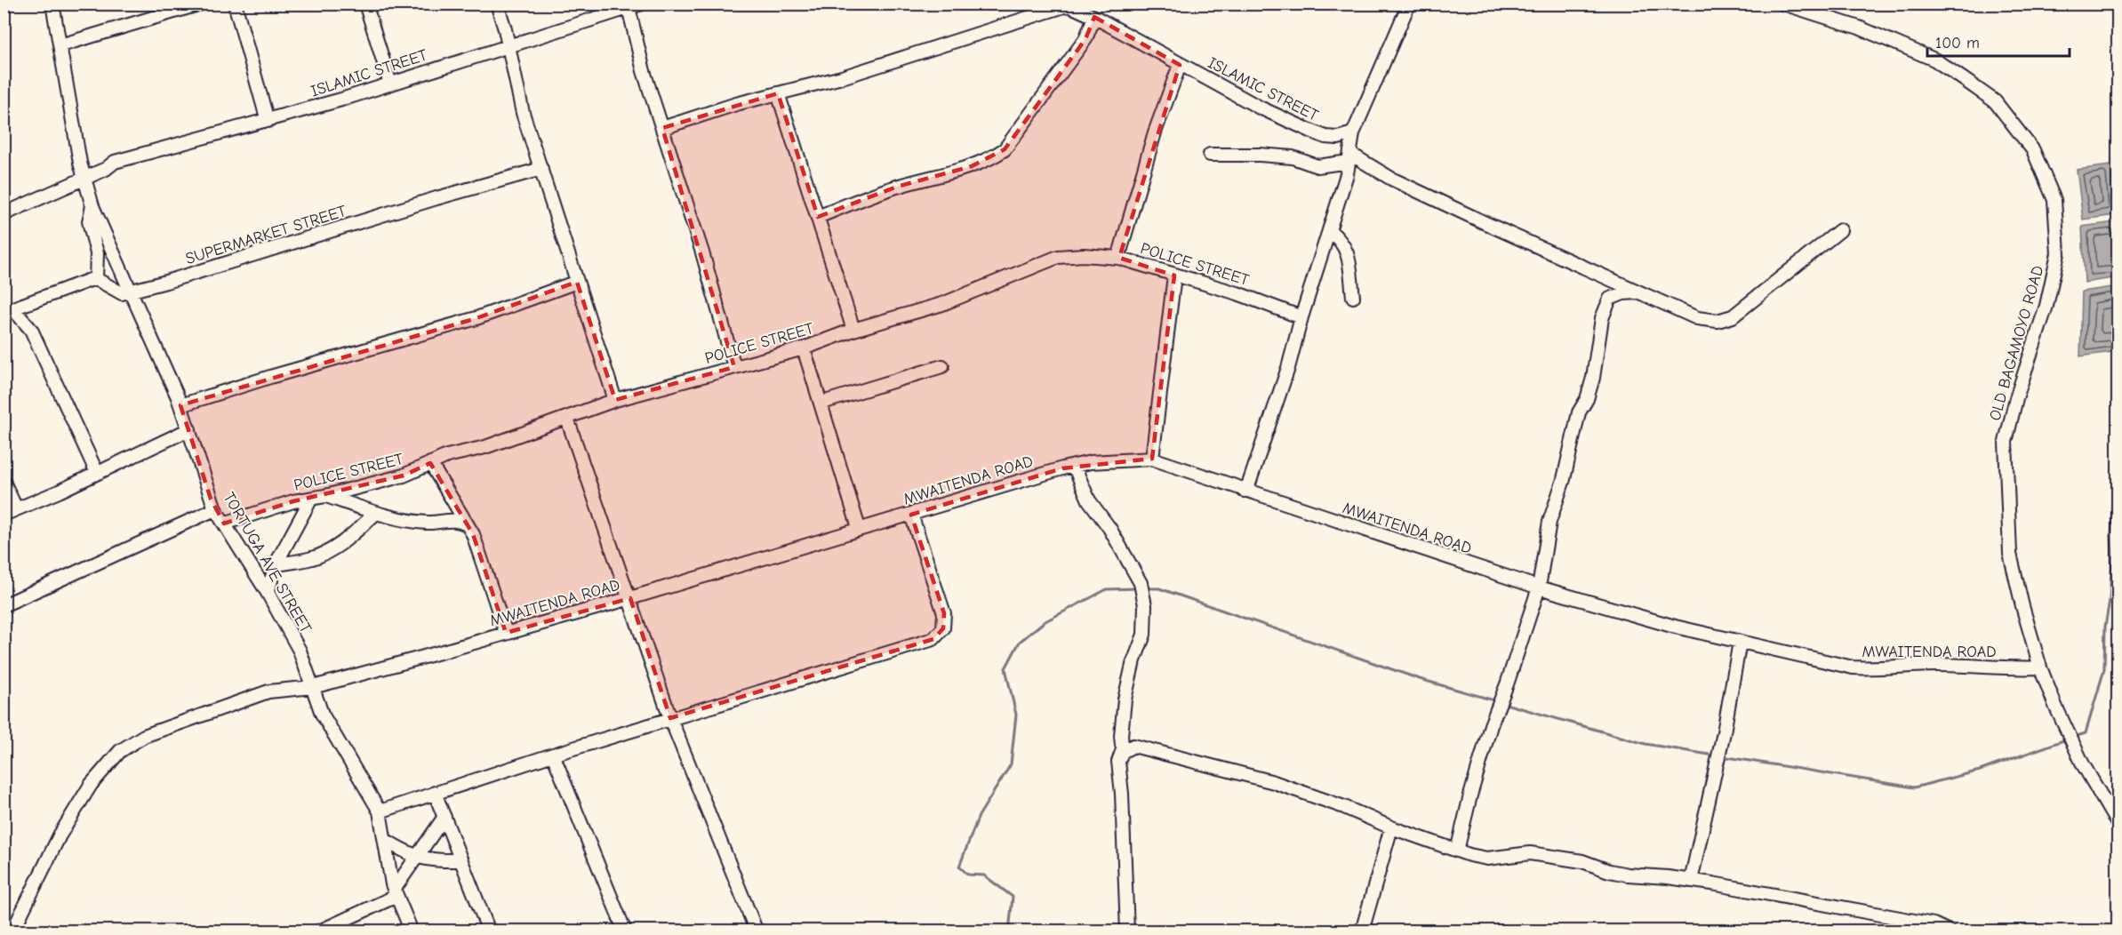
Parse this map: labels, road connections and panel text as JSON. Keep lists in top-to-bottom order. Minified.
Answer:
{"streets":{"street":["ISLAMIC STREET","SUPERMARKET STREET","POLICE STREET","OLD BAGAMOYO ROAD","MWAITENDA ROAD","TORTUGA AVE STREET"]},"crossings":[["ISLAMIC STREET","TORTUGA AVE STREET"],["SUPERMARKET STREET","TORTUGA AVE STREET"],["POLICE STREET","TORTUGA AVE STREET"],["OLD BAGAMOYO ROAD","MWAITENDA ROAD"],["MWAITENDA ROAD","TORTUGA AVE STREET"]],"scale_bar":"100 m"}
